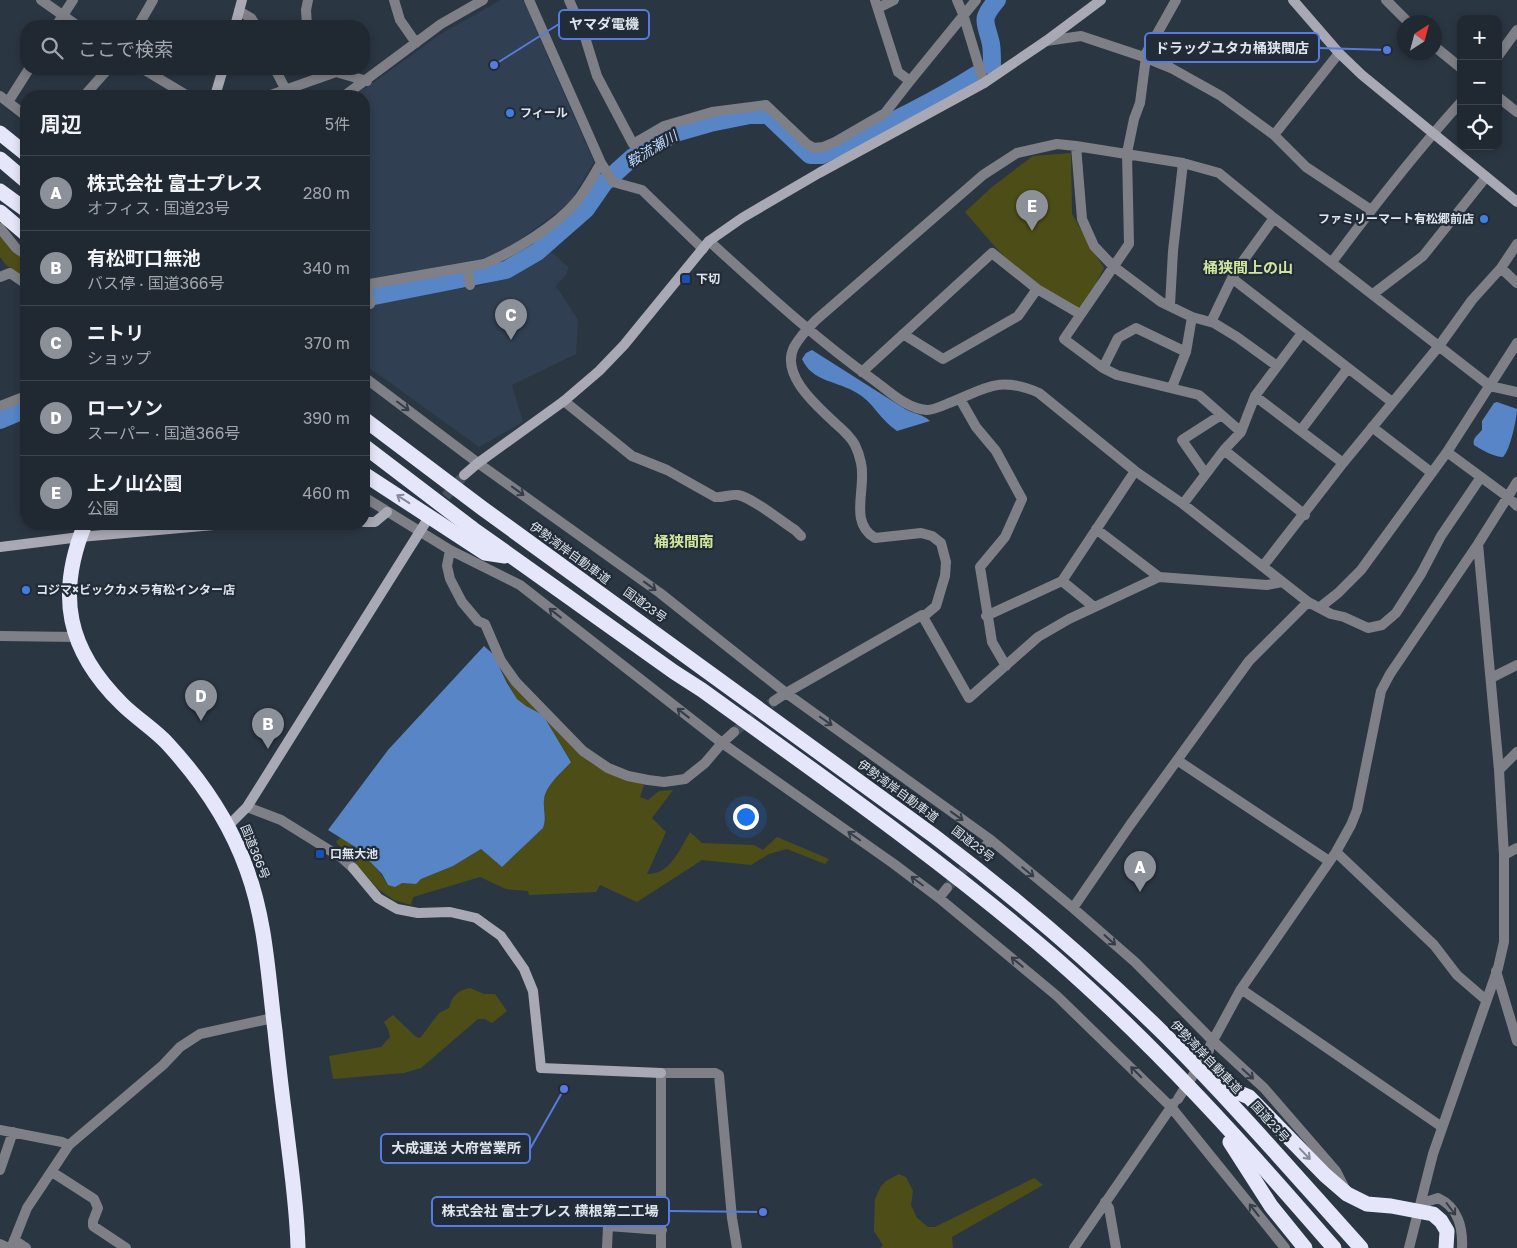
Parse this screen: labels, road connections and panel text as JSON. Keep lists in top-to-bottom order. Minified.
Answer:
{"streets":{"highway":["伊勢湾岸自動車道","国道23号","国道366号"]},"districts":["桶狭間上の山","桶狭間南"],"water":["鞍流瀬川"],"places":{"other":["ドラッグユタカ桶狭間店","ヤマダ電機","フィール","ファミリーマート有松郷前店","コジマ×ビックカメラ有松インター店","大成運送 大府営業所","株式会社 富士プレス 横根第二工場"],"transit":["下切","口無大池"]},"north":"top right","page":{"map_buttons":["+","−"],"search":"ここで検索","heading":["周辺","5件"],"list":[{"mark":"A","name":"株式会社 富士プレス","note":"オフィス · 国道23号","value":"280 m"},{"mark":"B","name":"有松町口無池","note":"バス停 · 国道366号","value":"340 m"},{"mark":"C","name":"ニトリ","note":"ショップ","value":"370 m"},{"mark":"D","name":"ローソン","note":"スーパー · 国道366号","value":"390 m"},{"mark":"E","name":"上ノ山公園","note":"公園","value":"460 m"}],"pins":["E","C","D","B","A"]}}
